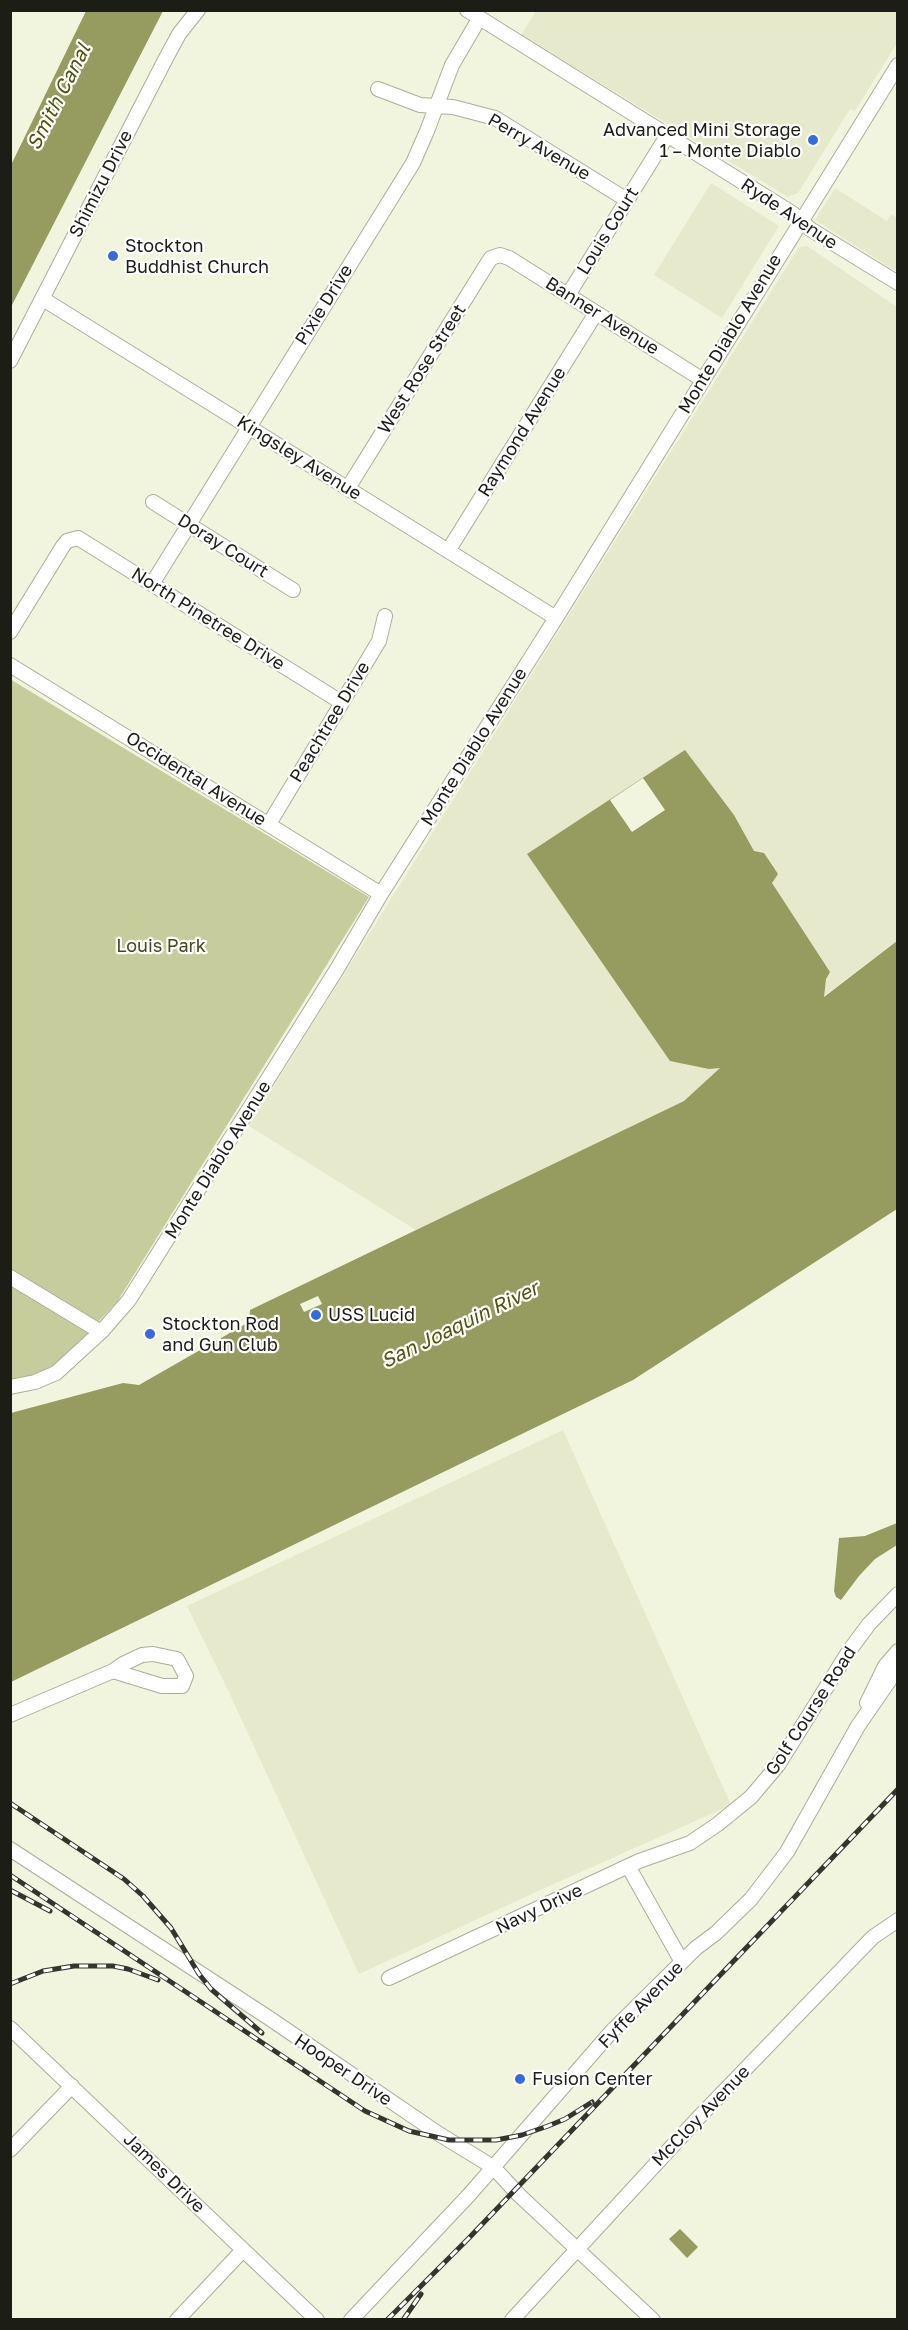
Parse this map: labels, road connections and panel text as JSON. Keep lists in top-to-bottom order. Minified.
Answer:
{"streets":{"street":["Perry Avenue","Shimizu Drive","Ryde Avenue","Louis Court","Pixie Drive","Banner Avenue","Monte Diablo Avenue","West Rose Street","Raymond Avenue","Kingsley Avenue","Doray Court","North Pinetree Drive","Peachtree Drive","Occidental Avenue","Golf Course Road","Navy Drive","Fyffe Avenue","Hooper Drive","McCloy Avenue","James Drive"]},"crossings":[["Perry Avenue","Louis Court"],["Perry Avenue","Pixie Drive"],["Shimizu Drive","Kingsley Avenue"],["Ryde Avenue","Louis Court"],["Ryde Avenue","Pixie Drive"],["Ryde Avenue","Monte Diablo Avenue"],["Louis Court","Banner Avenue"],["Pixie Drive","Kingsley Avenue"],["Pixie Drive","Doray Court"],["Pixie Drive","North Pinetree Drive"],["Banner Avenue","Monte Diablo Avenue"],["Banner Avenue","West Rose Street"],["Banner Avenue","Raymond Avenue"],["Monte Diablo Avenue","Kingsley Avenue"],["Monte Diablo Avenue","Occidental Avenue"],["West Rose Street","Kingsley Avenue"],["Raymond Avenue","Kingsley Avenue"],["North Pinetree Drive","Peachtree Drive"],["Peachtree Drive","Occidental Avenue"],["Golf Course Road","Navy Drive"],["Fyffe Avenue","Hooper Drive"],["Hooper Drive","McCloy Avenue"]],"water":["Smith Canal","San Joaquin River"],"parks":["Louis Park"],"places":["Advanced Mini Storage 1 – Monte Diablo","Stockton Buddhist Church","USS Lucid","Stockton Rod and Gun Club","Fusion Center"]}
